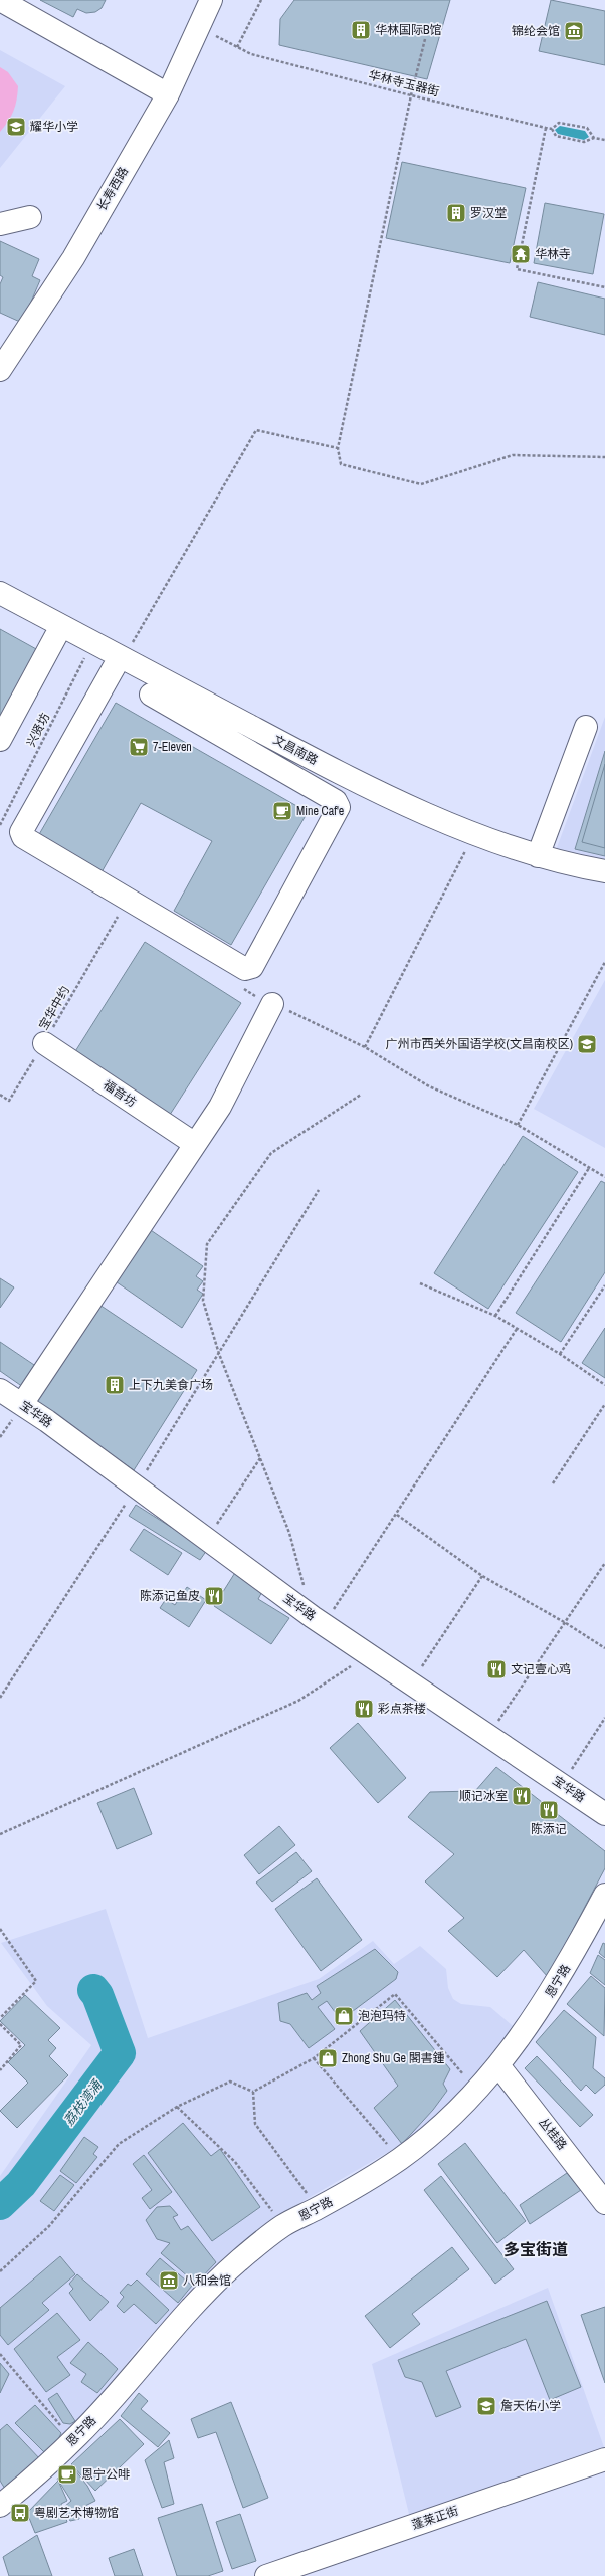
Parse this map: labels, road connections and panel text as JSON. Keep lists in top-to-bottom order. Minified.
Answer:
{"streets":{"street":["长寿西路","文昌南路","福音坊","宝华路","恩宁路","丛桂路","蓬莱正街"],"path":["华林寺玉器街","兴贤坊","宝华中约"]},"crossings":[["华林寺玉器街","长寿西路"],["兴贤坊","文昌南路"],["宝华中约","福音坊"],["恩宁路","丛桂路"]],"districts":["多宝街道"],"water":["荔枝湾涌"],"places":{"building":["华林国际B馆","罗汉堂","上下九美食广场"],"museum":["锦纶会馆","八和会馆"],"school or university":["耀华小学","广州市西关外国语学校(文昌南校区)","詹天佑小学"],"temple":["华林寺"],"supermarket":["7-Eleven"],"cafe":["Mine Caf'e","恩宁公啡"],"restaurant":["陈添记鱼皮","文记壹心鸡","彩点茶楼","顺记冰室","陈添记"],"shop":["泡泡玛特","Zhong Shu Ge 閣書鍾"],"bus stop":["粤剧艺术博物馆"]}}
